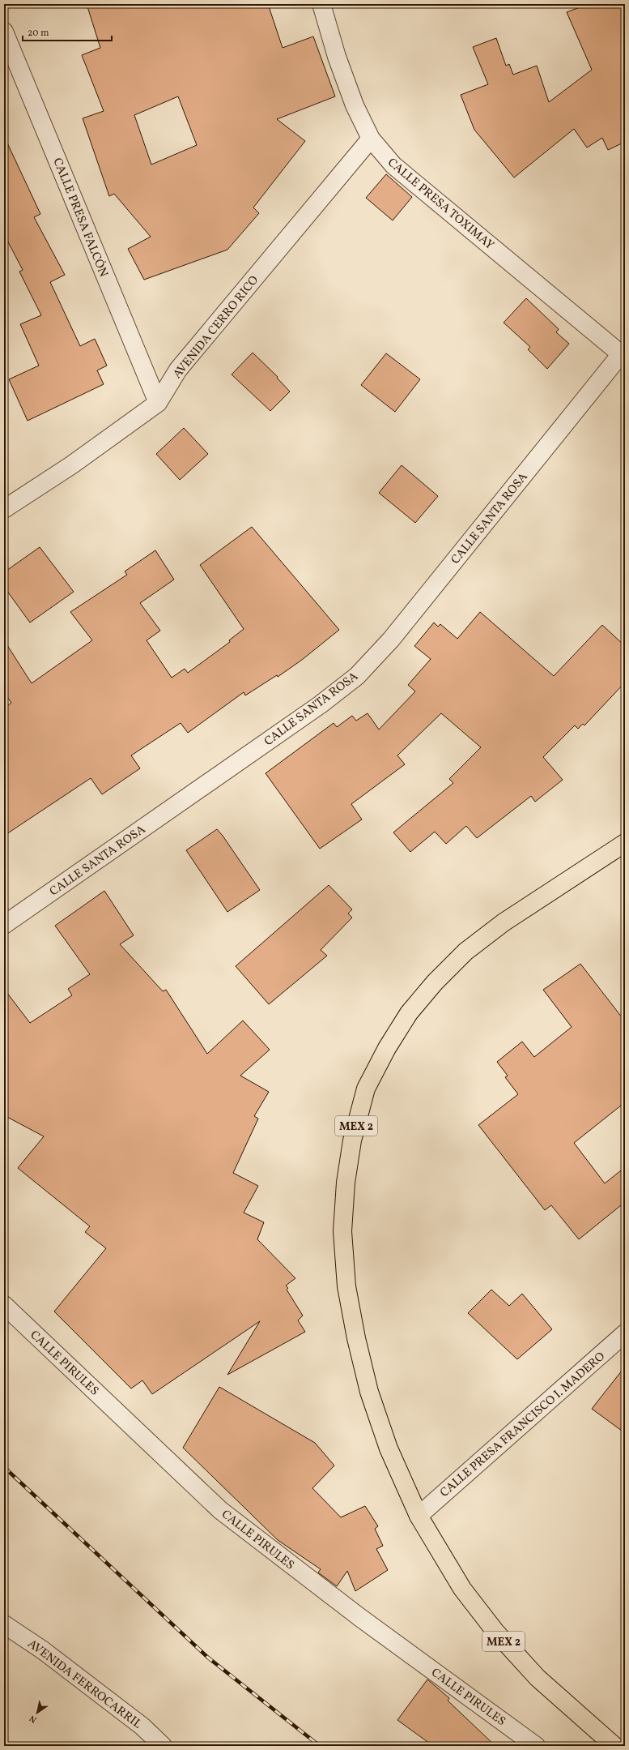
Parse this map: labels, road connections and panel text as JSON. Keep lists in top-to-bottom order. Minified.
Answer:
{"streets":{"main road":["MEX 2"],"street":["CALLE PRESA TOXIMAY","CALLE PRESA FALCÓN","AVENIDA CERRO RICO","CALLE SANTA ROSA","CALLE PIRULES","CALLE PRESA FRANCISCO I. MADERO","AVENIDA FERROCARRIL"]},"crossings":[["CALLE PRESA TOXIMAY","AVENIDA CERRO RICO"],["CALLE PRESA TOXIMAY","CALLE SANTA ROSA"],["CALLE PRESA FALCÓN","AVENIDA CERRO RICO"],["MEX 2","CALLE PRESA FRANCISCO I. MADERO"]],"scale_bar":"20 m","north":"bottom left"}
